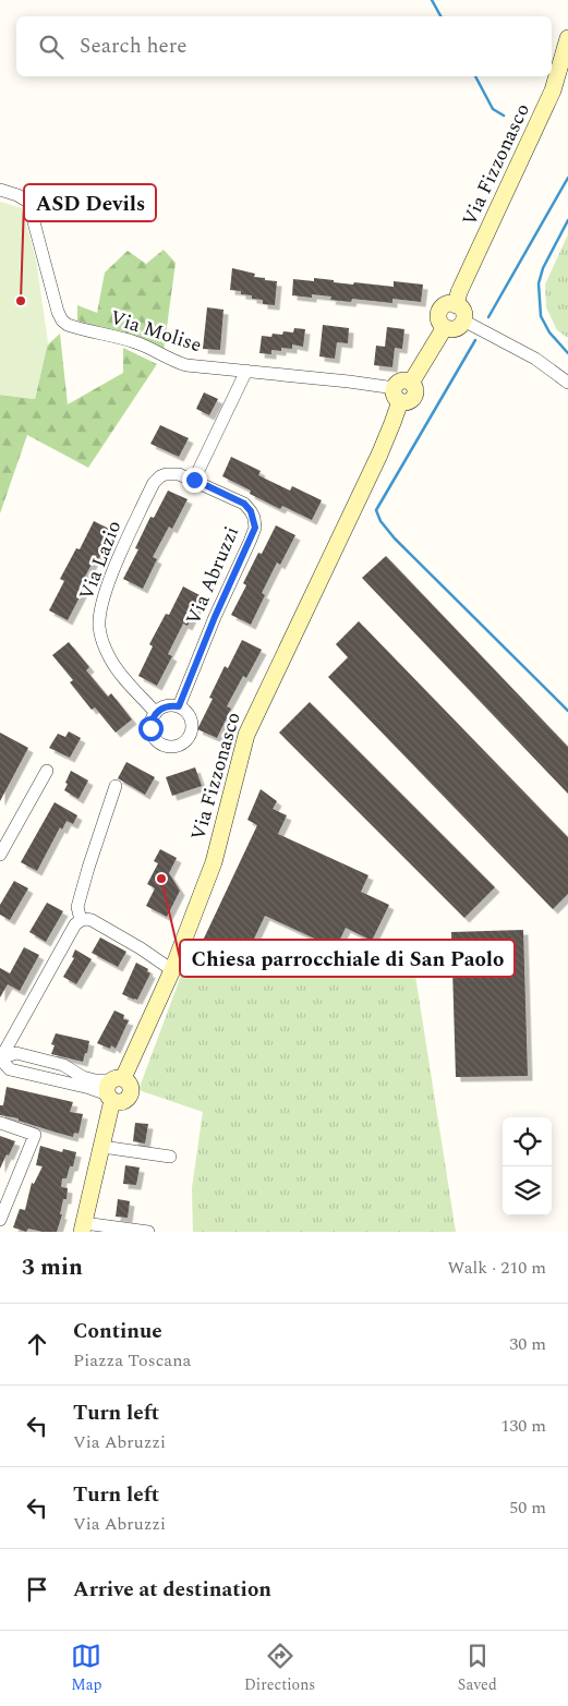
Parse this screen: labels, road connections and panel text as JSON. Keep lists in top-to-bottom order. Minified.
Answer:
{"streets":{"main road":["Via Fizzonasco"],"street":["Via Molise","Via Lazio","Via Abruzzi"]},"crossings":[["Via Fizzonasco","Via Molise"],["Via Lazio","Via Abruzzi"]],"places":["ASD Devils","Chiesa parrocchiale di San Paolo"],"page":{"search":"Search here","heading":["3 min","Walk · 210 m"],"list":[["Continue","Piazza Toscana","30 m"],["Turn left","Via Abruzzi","130 m"],["Turn left","Via Abruzzi","50 m"],"Arrive at destination"],"nav":["Map","Directions","Saved"]}}
